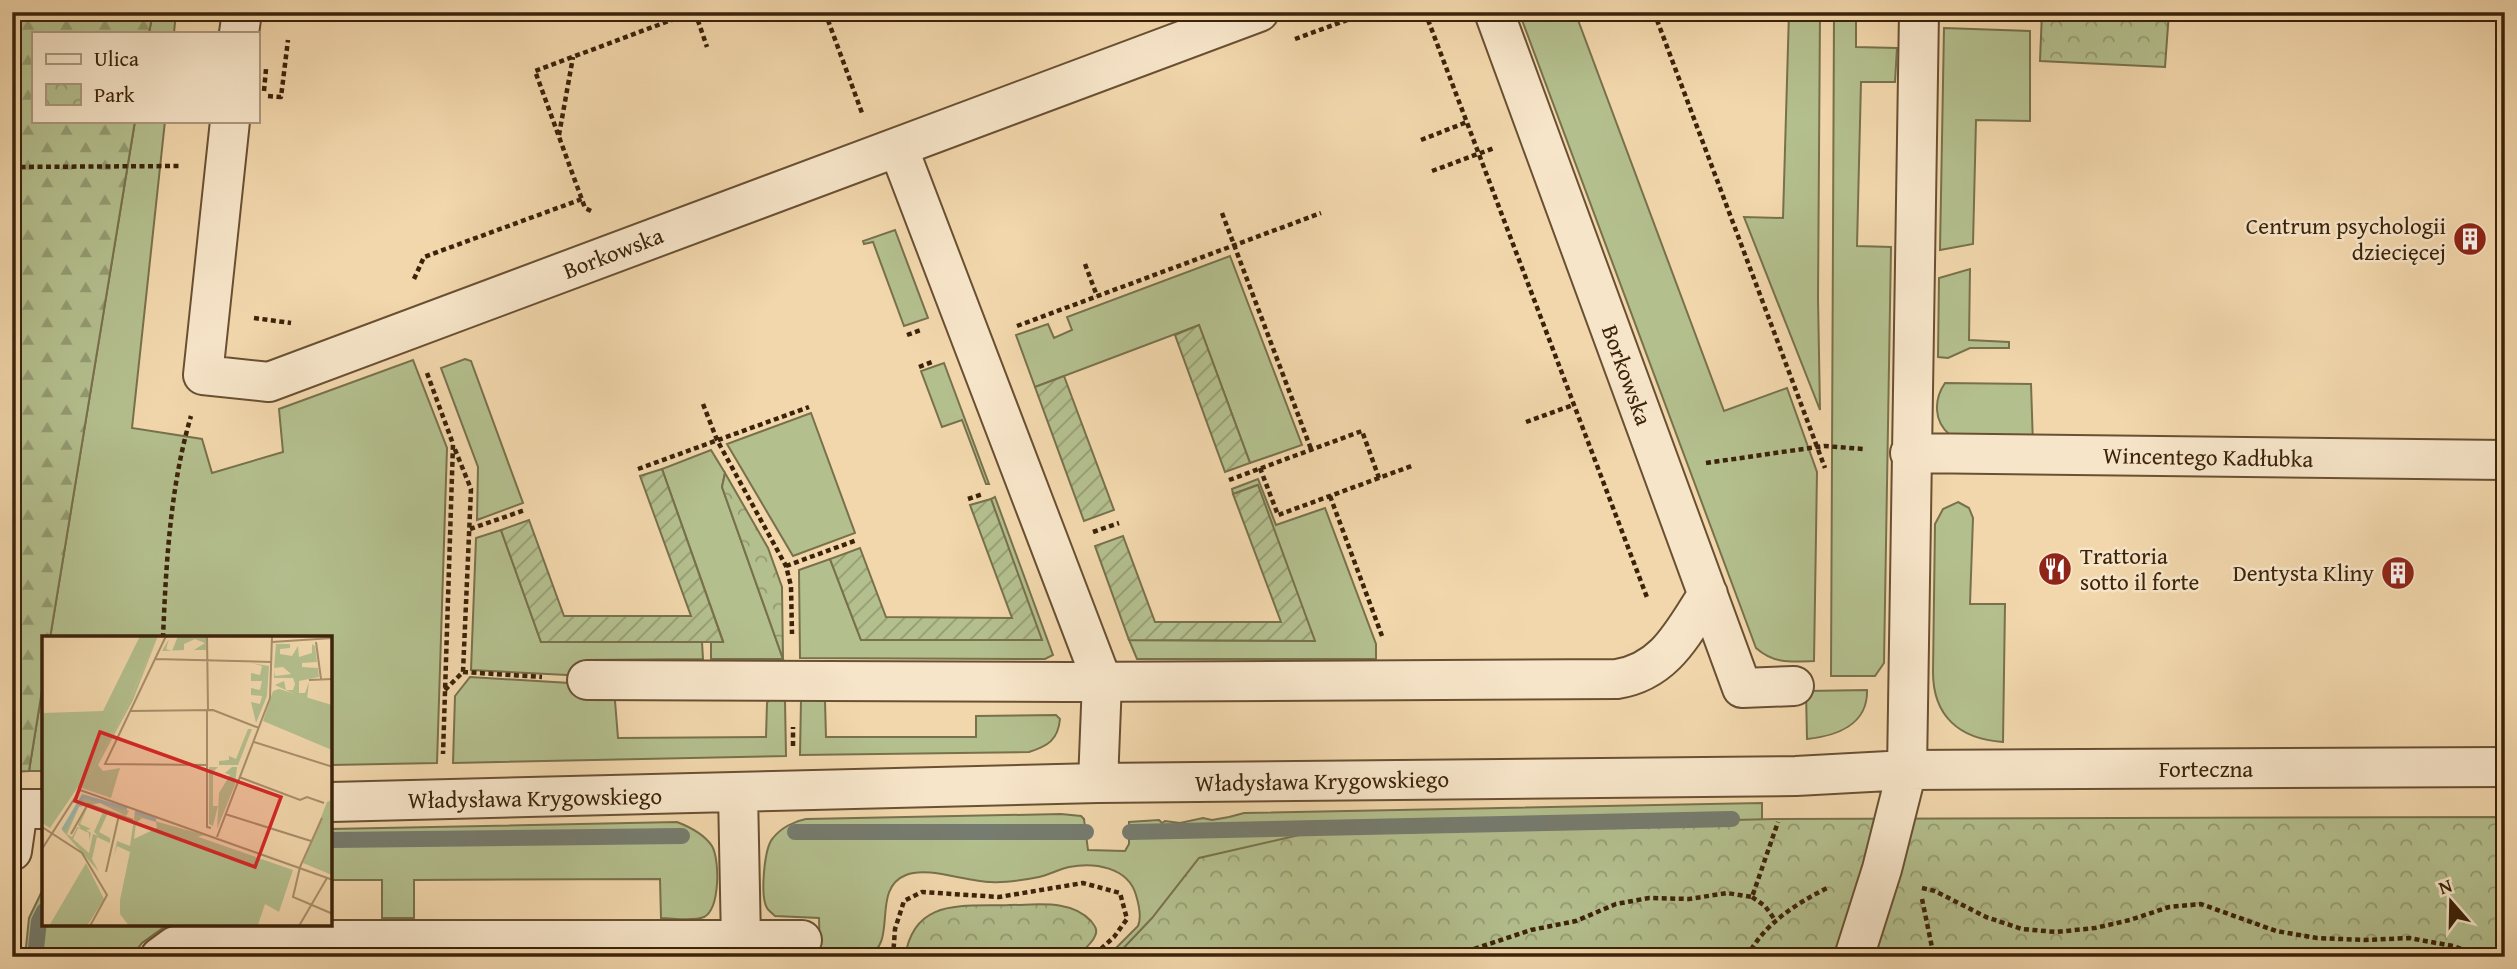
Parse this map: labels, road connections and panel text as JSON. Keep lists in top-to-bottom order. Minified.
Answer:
{"streets":{"street":["Borkowska","Wincentego Kadłubka","Forteczna","Władysława Krygowskiego"]},"crossings":[["Forteczna","Władysława Krygowskiego"]],"places":{"building":["Centrum psychologii dziecięcej","Dentysta Kliny"],"restaurant":["Trattoria sotto il forte"]},"legend":["Ulica","Park"],"north":"top"}
